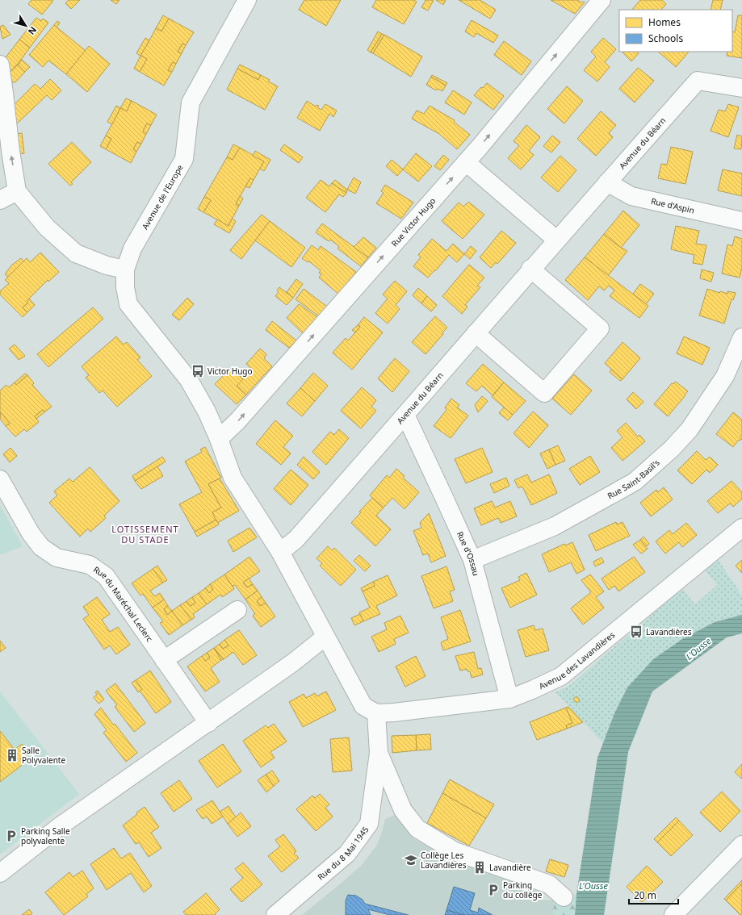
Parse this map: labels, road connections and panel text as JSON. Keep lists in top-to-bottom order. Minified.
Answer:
{"streets":{"street":["Avenue du Béarn","Avenue de l'Europe","Rue d'Aspin","Rue Victor Hugo","Rue Saint-Basil's","Rue d'Ossau","Rue du Maréchal Leclerc","Avenue des Lavandières","Rue du 8 Mai 1945"]},"crossings":[["Avenue du Béarn","Avenue de l'Europe"],["Avenue du Béarn","Rue d'Aspin"],["Avenue du Béarn","Rue d'Ossau"],["Avenue de l'Europe","Rue Victor Hugo"],["Avenue de l'Europe","Avenue des Lavandières"],["Avenue de l'Europe","Rue du 8 Mai 1945"],["Rue Saint-Basil's","Rue d'Ossau"],["Rue d'Ossau","Avenue des Lavandières"],["Avenue des Lavandières","Rue du 8 Mai 1945"]],"one_way":["Rue Victor Hugo"],"districts":["LOTISSEMENT DU STADE"],"water":["L'Ousse"],"places":{"bus stop":["Victor Hugo","Lavandières"],"building":["Salle Polyvalente","Lavandière"],"parking":["Parking Salle polyvalente","Parking du collège"],"school or university":["Collège Les Lavandières"]},"legend":["Homes","Schools"],"scale_bar":"20 m","north":"bottom right"}
